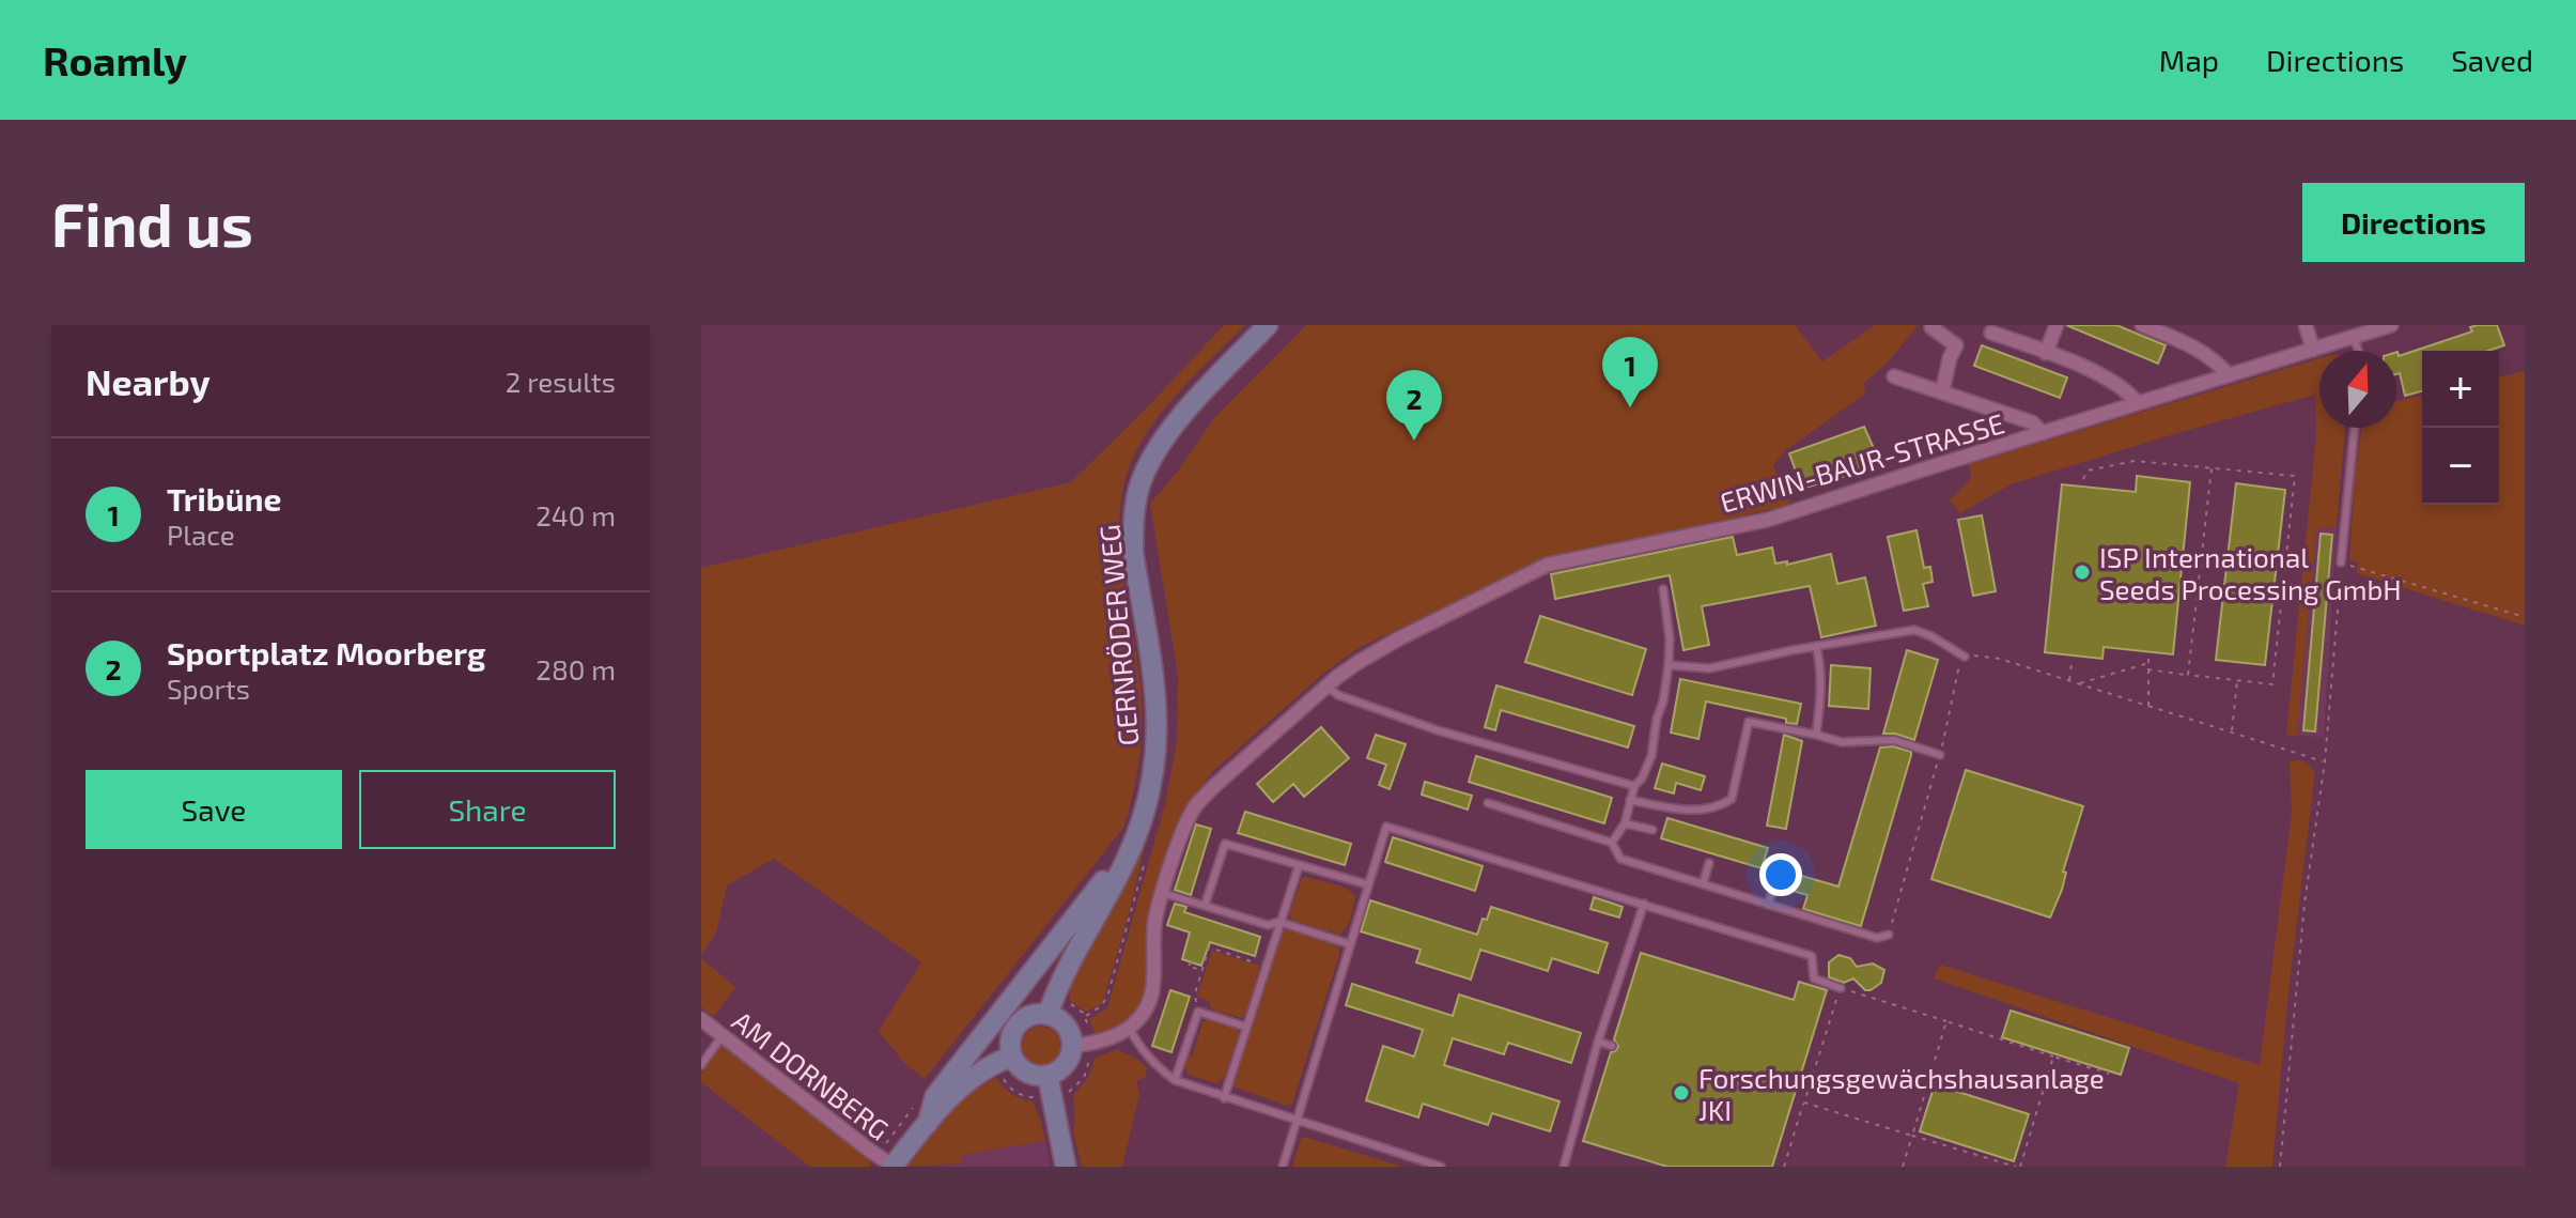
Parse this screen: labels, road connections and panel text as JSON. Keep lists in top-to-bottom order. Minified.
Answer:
{"streets":{"main road":["GERNRÖDER WEG"],"street":["ERWIN-BAUR-STRASSE","AM DORNBERG"]},"places":["ISP International Seeds Processing GmbH","Forschungsgewächshausanlage JKI"],"north":"top","page":{"header":"Roamly","nav":["Map","Directions","Saved"],"buttons":["Directions",["Save","Share"]],"title":"Find us","heading":["Nearby","2 results"],"pins":["1","2"],"map_buttons":["+","−"],"list":[{"mark":"1","name":"Tribüne","note":"Place","value":"240 m"},{"mark":"2","name":"Sportplatz Moorberg","note":"Sports","value":"280 m"}]}}
